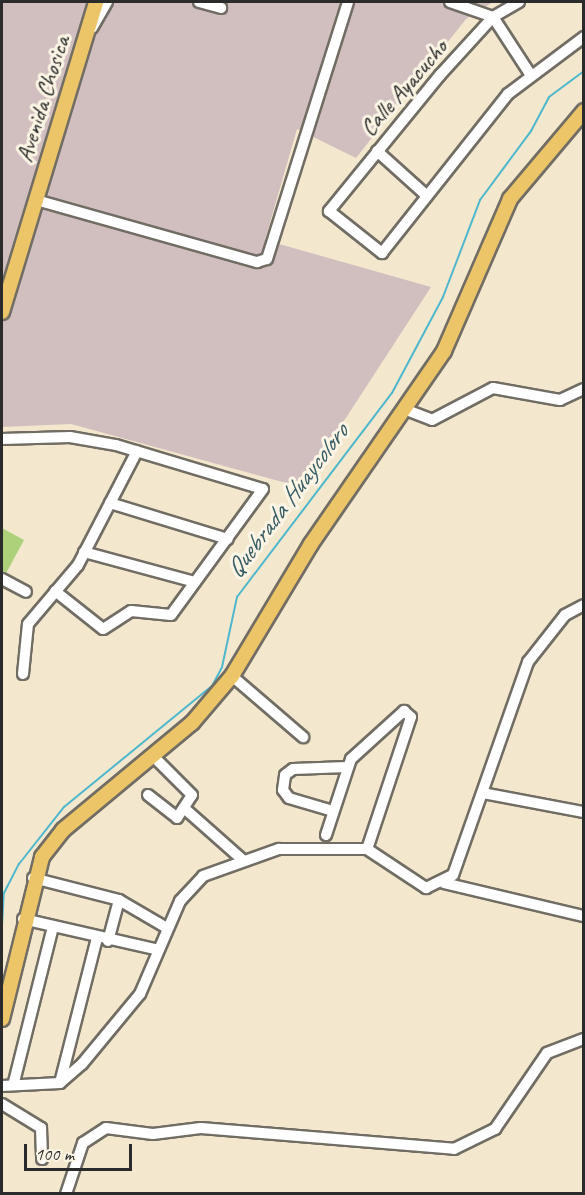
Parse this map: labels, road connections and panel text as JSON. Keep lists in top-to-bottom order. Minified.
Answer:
{"streets":{"main road":["Avenida Chosica"],"street":["Calle Ayacucho"]},"water":["Quebrada Huaycoloro"],"scale_bar":"100 m"}
